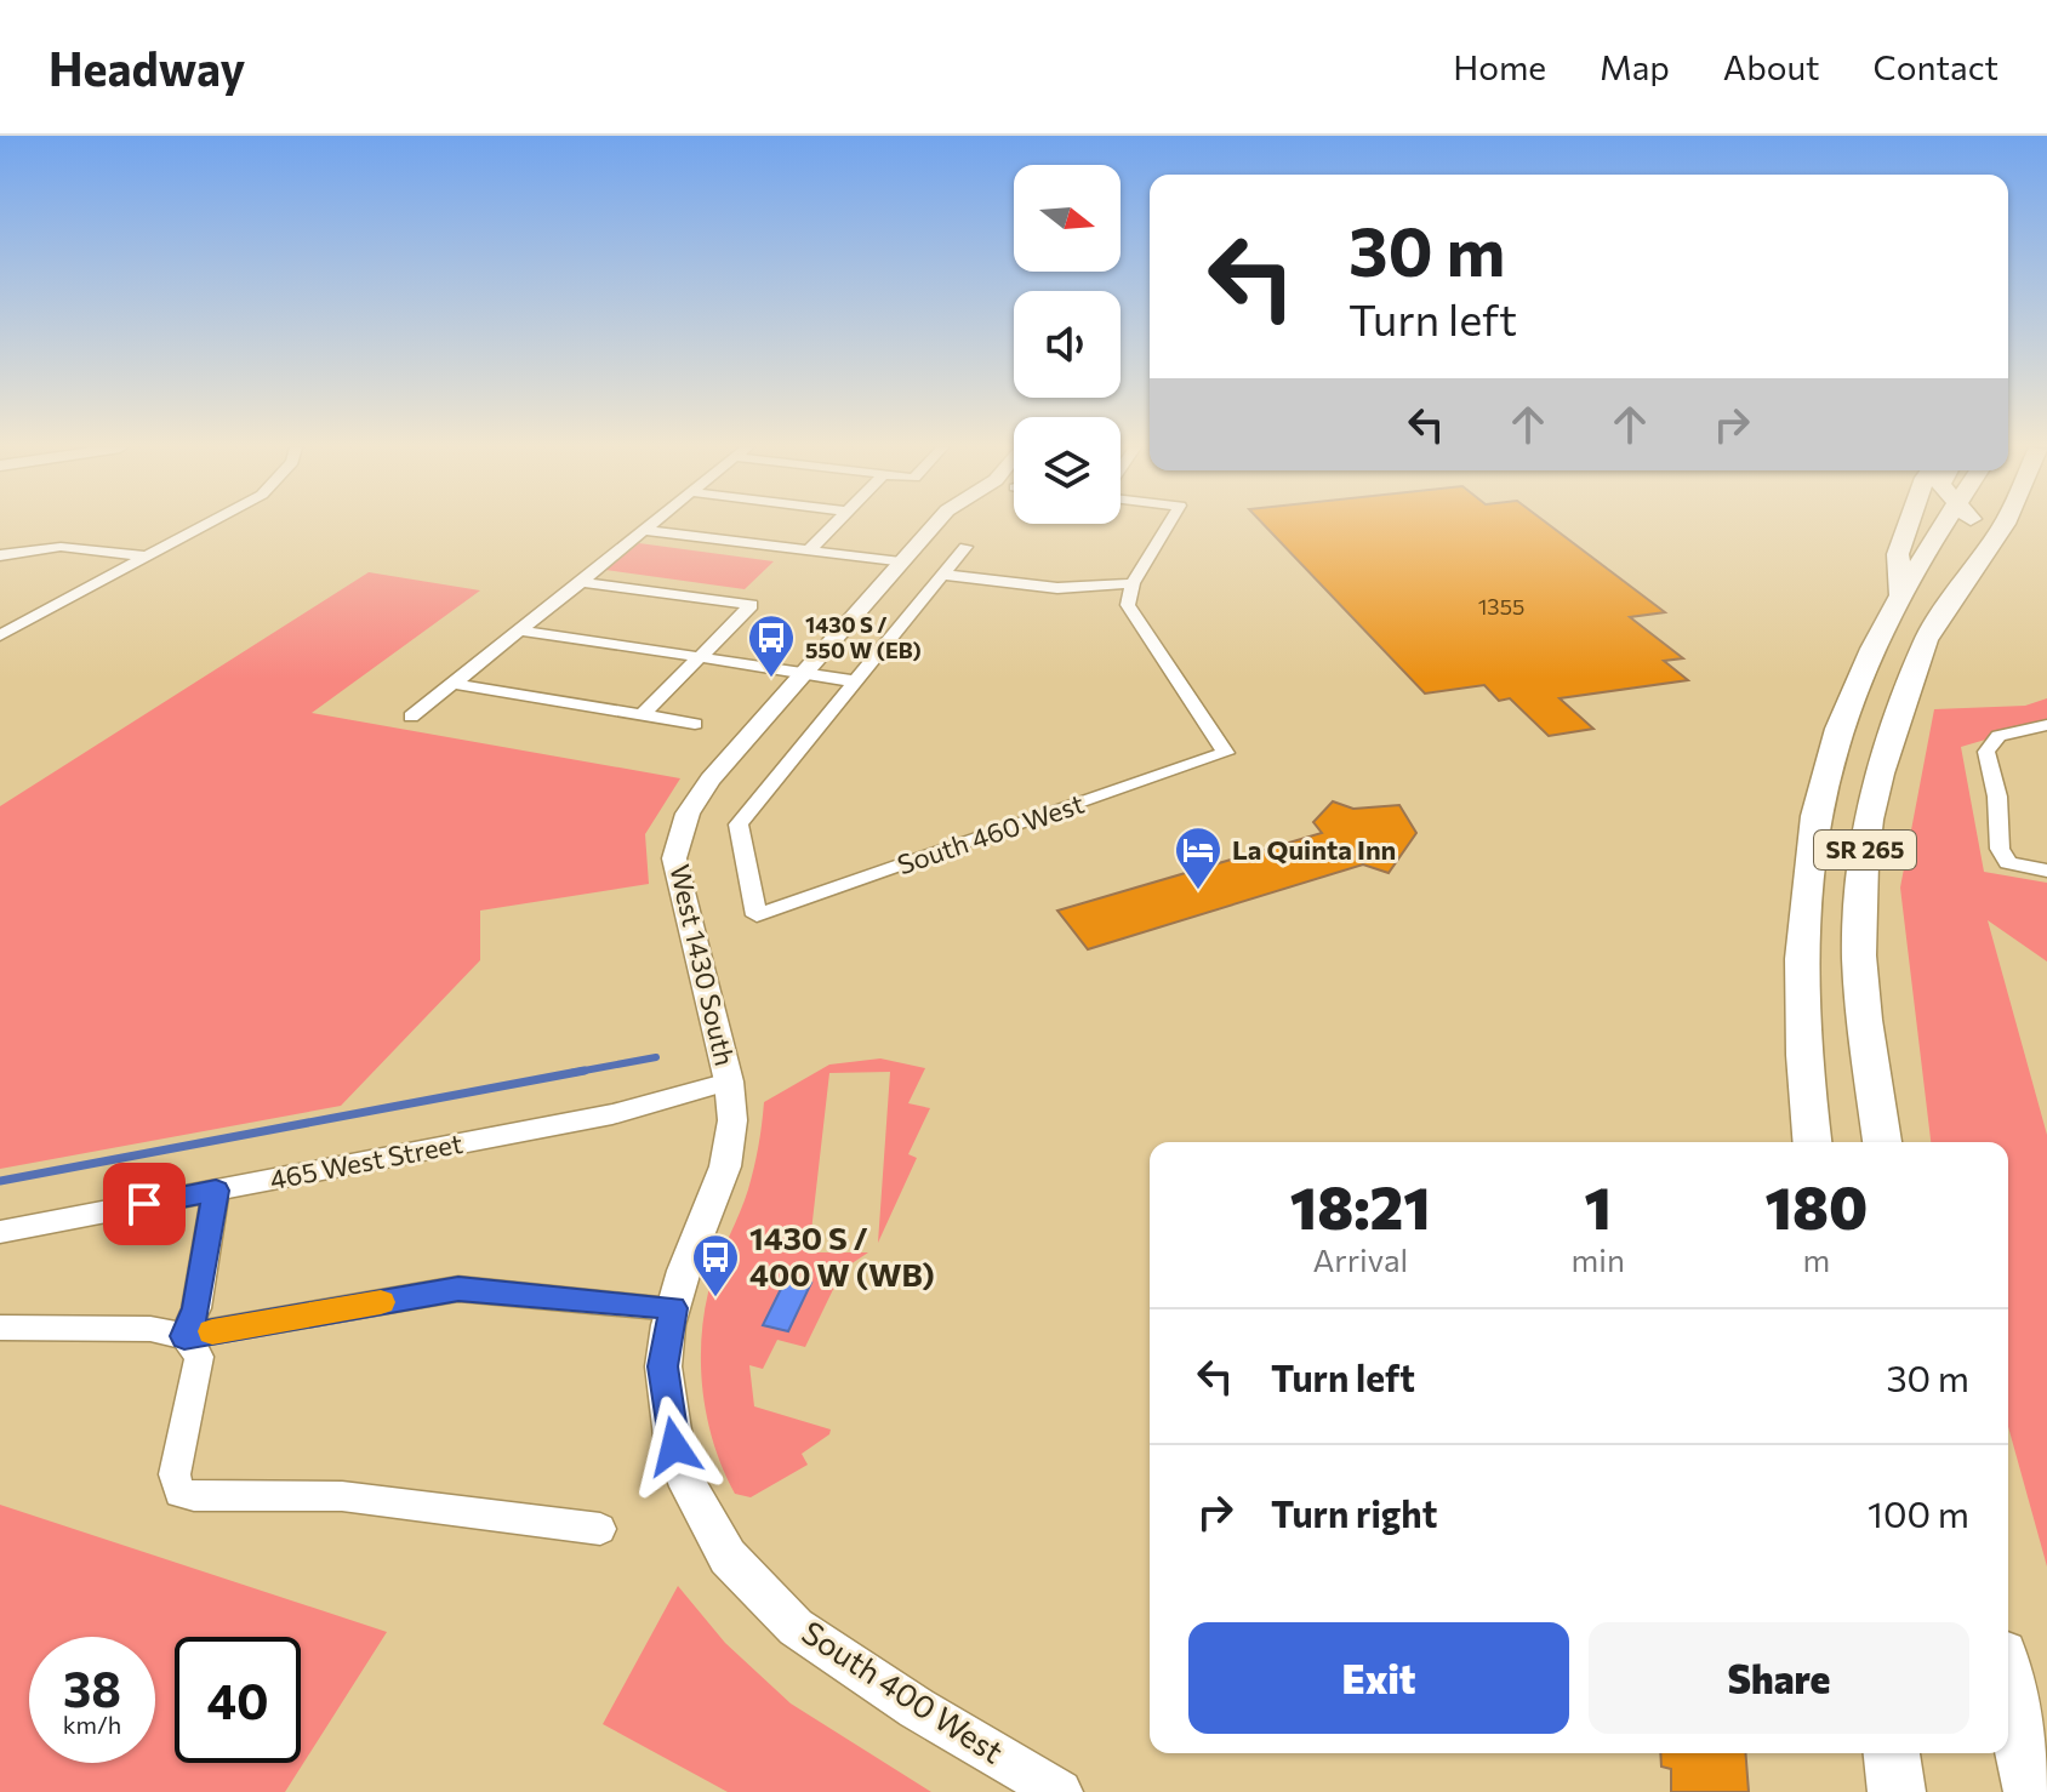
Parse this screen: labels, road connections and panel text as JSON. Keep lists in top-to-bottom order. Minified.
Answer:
{"streets":{"main road":["SR 265"],"street":["South 460 West","West 1430 South","465 West Street","South 400 West"]},"crossings":[["West 1430 South","465 West Street"],["West 1430 South","South 400 West"]],"places":{"bus stop":["1430 S / 550 W (EB)","1430 S / 400 W (WB)"],"hotel":["La Quinta Inn"]},"house_numbers":["1355"],"north":"right","page":{"header":"Headway","nav":["Home","Map","About","Contact"],"turn":["30 m","Turn left"],"eta":["18:21","Arrival","1","min","180","m"],"list":[{"name":"Turn left","value":"30 m"},{"name":"Turn right","value":"100 m"}],"buttons":["Exit","Share"],"speed":"38 km/h","limit":"40"}}
